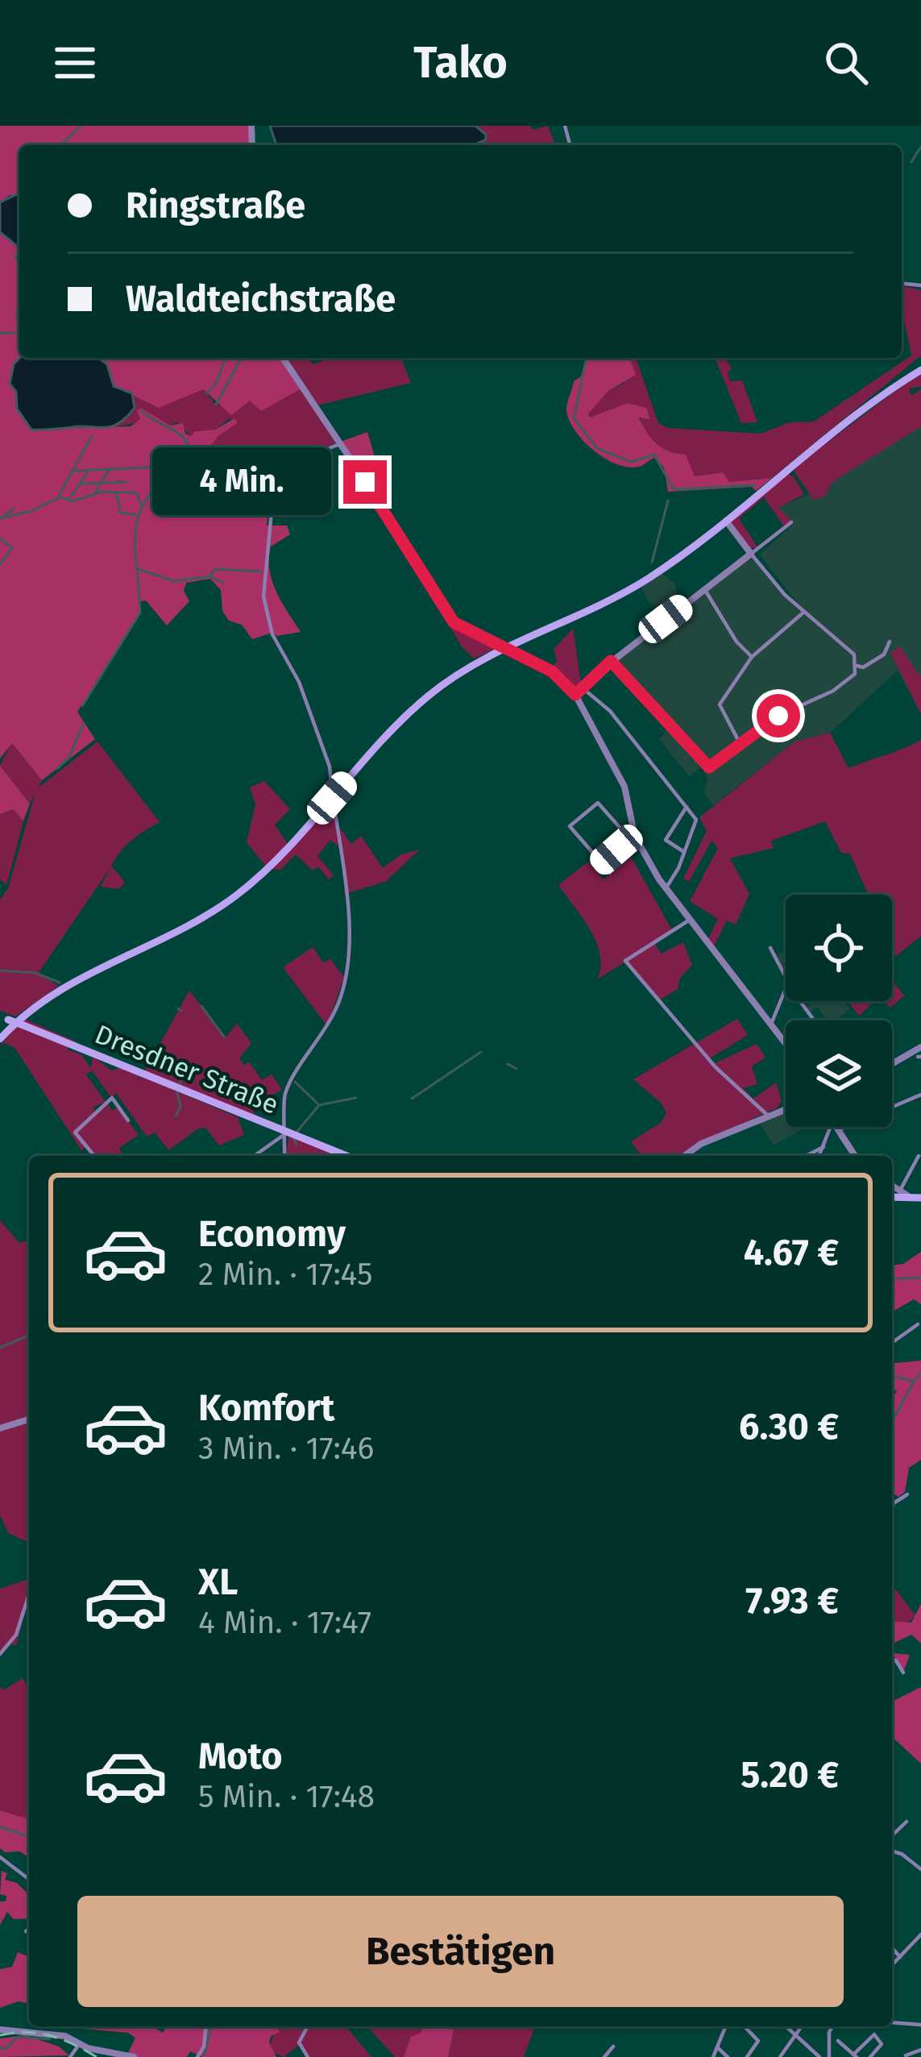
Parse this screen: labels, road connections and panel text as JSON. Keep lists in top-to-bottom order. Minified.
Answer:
{"streets":{"main road":["Dresdner Straße"]},"page":{"header":"Tako","banner":["Ringstraße","Waldteichstraße"],"bubble":"4 Min.","list":[{"name":"Economy","note":"2 Min. · 17:45","value":"4.67 €"},{"name":"Komfort","note":"3 Min. · 17:46","value":"6.30 €"},{"name":"XL","note":"4 Min. · 17:47","value":"7.93 €"},{"name":"Moto","note":"5 Min. · 17:48","value":"5.20 €"}],"buttons":"Bestätigen"}}
